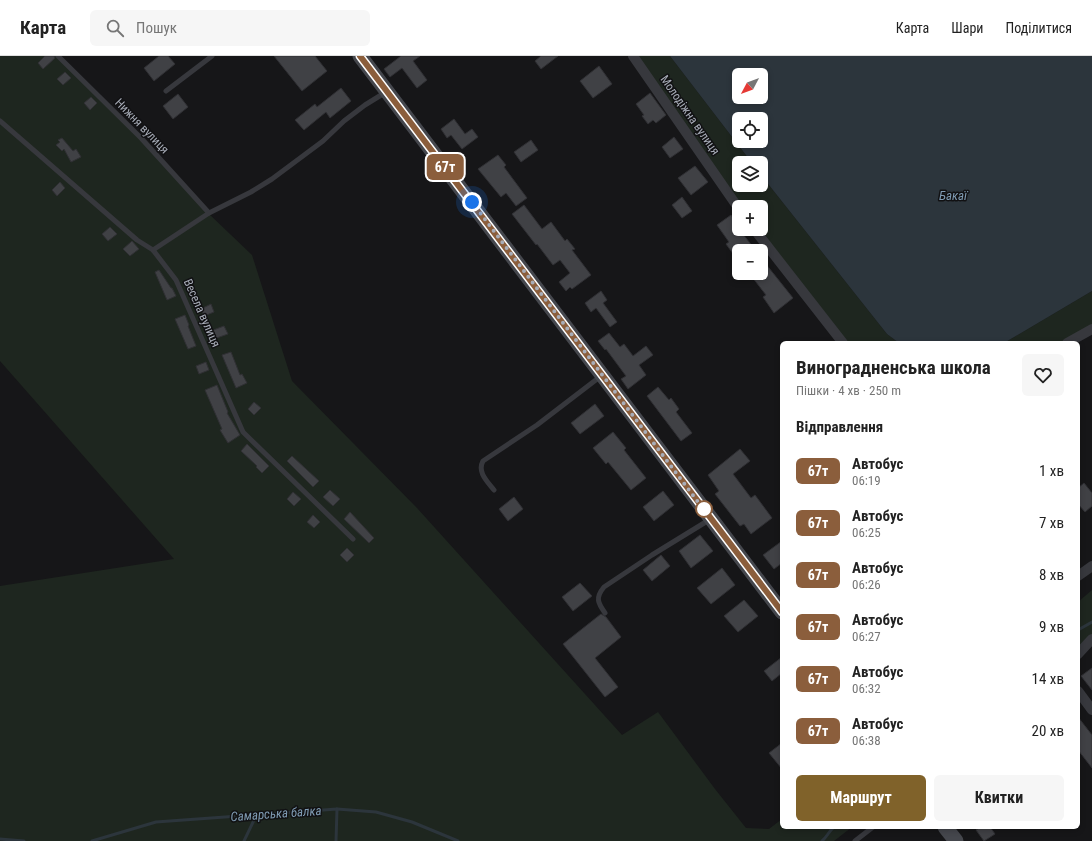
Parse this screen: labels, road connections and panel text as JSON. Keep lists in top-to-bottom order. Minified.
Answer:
{"streets":{"street":["Молодіжна вулиця"],"lane":["Нижня вулиця","Весела вулиця"]},"water":["Бакаї","Самарська балка"],"lines":["bus line 67т"],"north":"bottom left","page":{"header":"Карта","search":"Пошук","nav":["Карта","Шари","Поділитися"],"on_map":"67т","map_buttons":["+","−"],"heading":[["Виноградненська школа","Пішки · 4 хв · 250 m"],"Відправлення"],"list":[{"mark":"67т","name":"Автобус","note":"06:19","value":"1 хв"},{"mark":"67т","name":"Автобус","note":"06:25","value":"7 хв"},{"mark":"67т","name":"Автобус","note":"06:26","value":"8 хв"},{"mark":"67т","name":"Автобус","note":"06:27","value":"9 хв"},{"mark":"67т","name":"Автобус","note":"06:32","value":"14 хв"},{"mark":"67т","name":"Автобус","note":"06:38","value":"20 хв"}],"buttons":["Маршрут","Квитки"]}}
